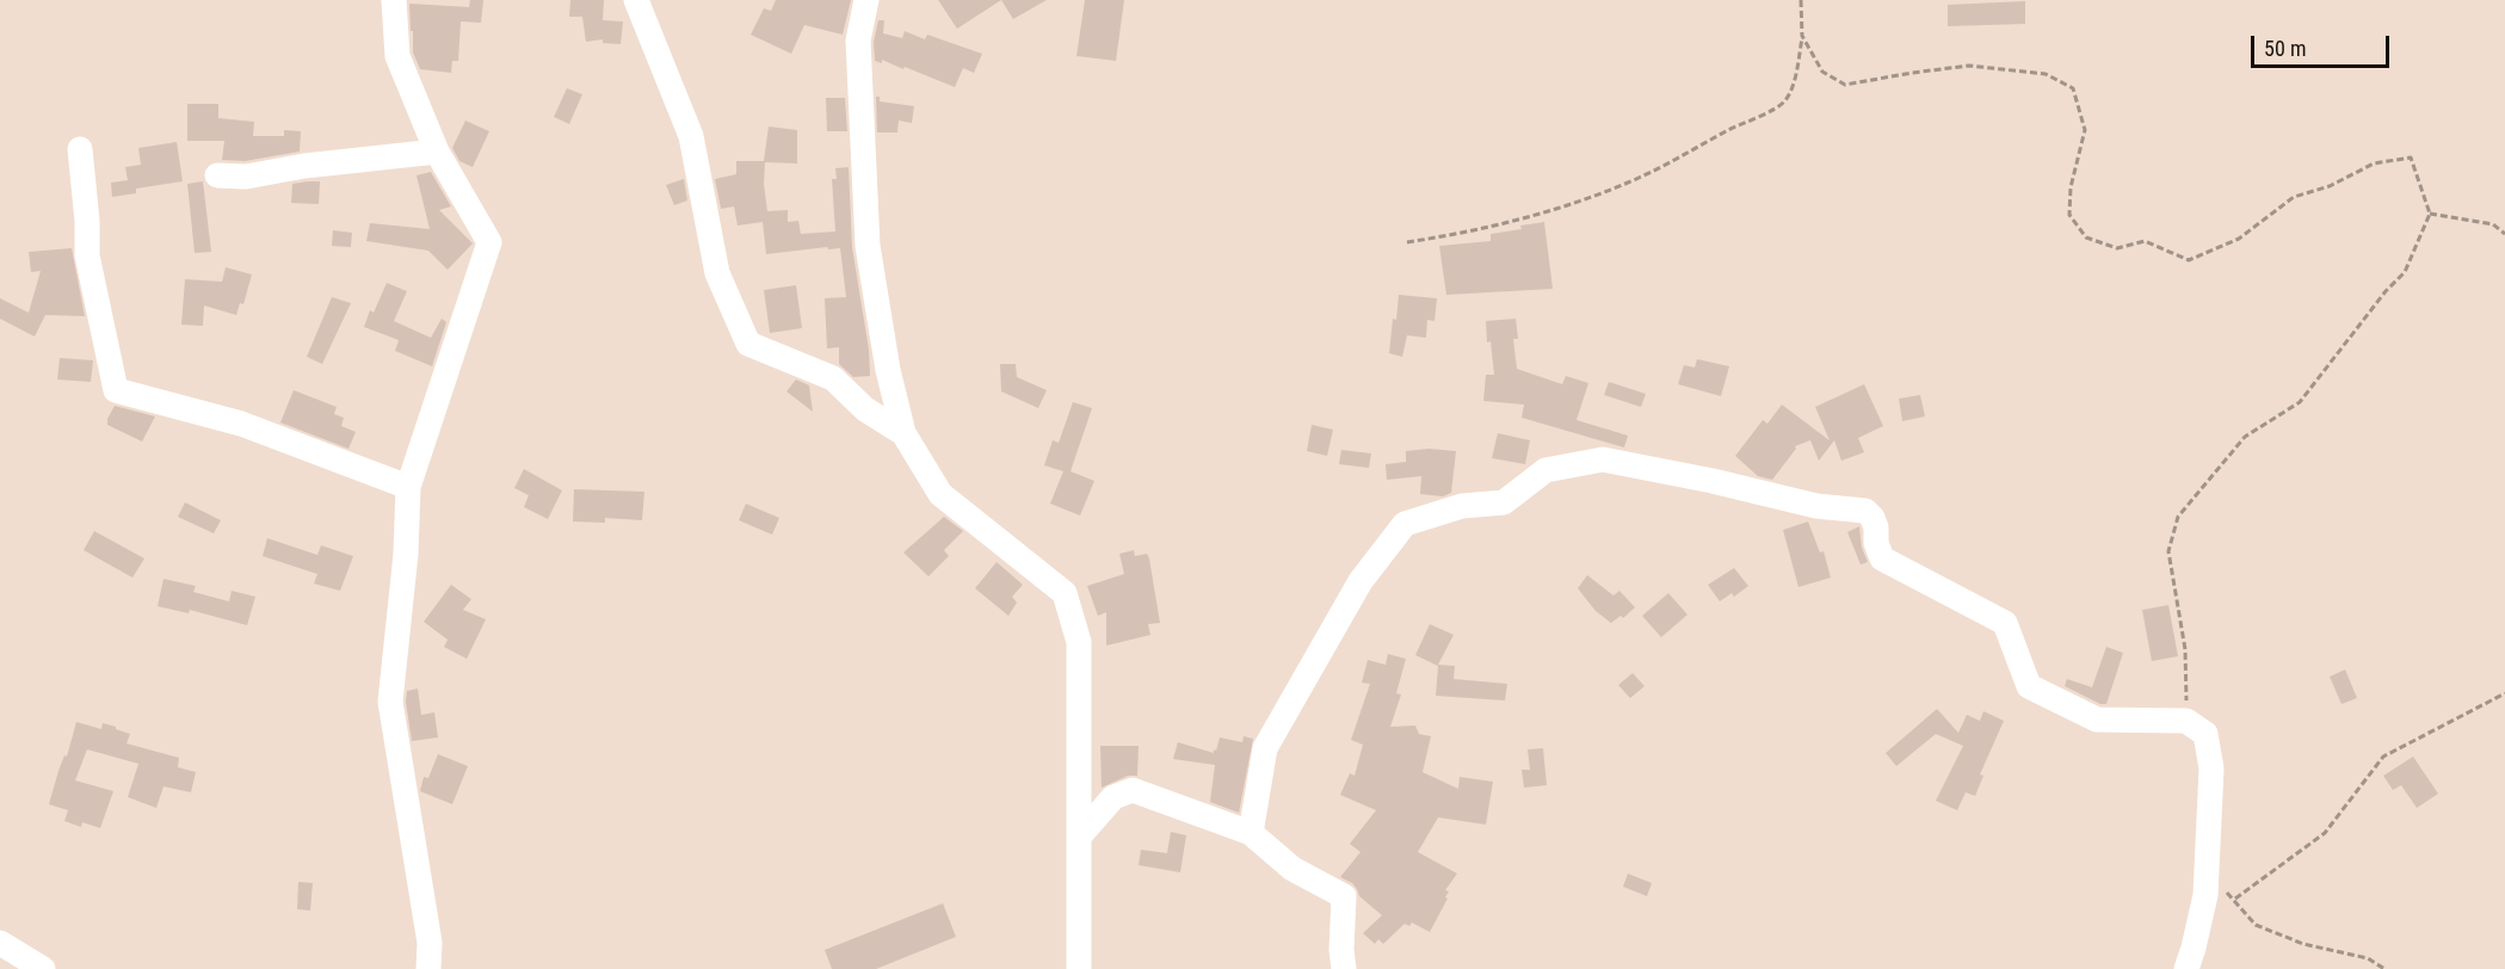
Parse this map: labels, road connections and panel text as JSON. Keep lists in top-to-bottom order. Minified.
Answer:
{"scale_bar":"50 m"}
